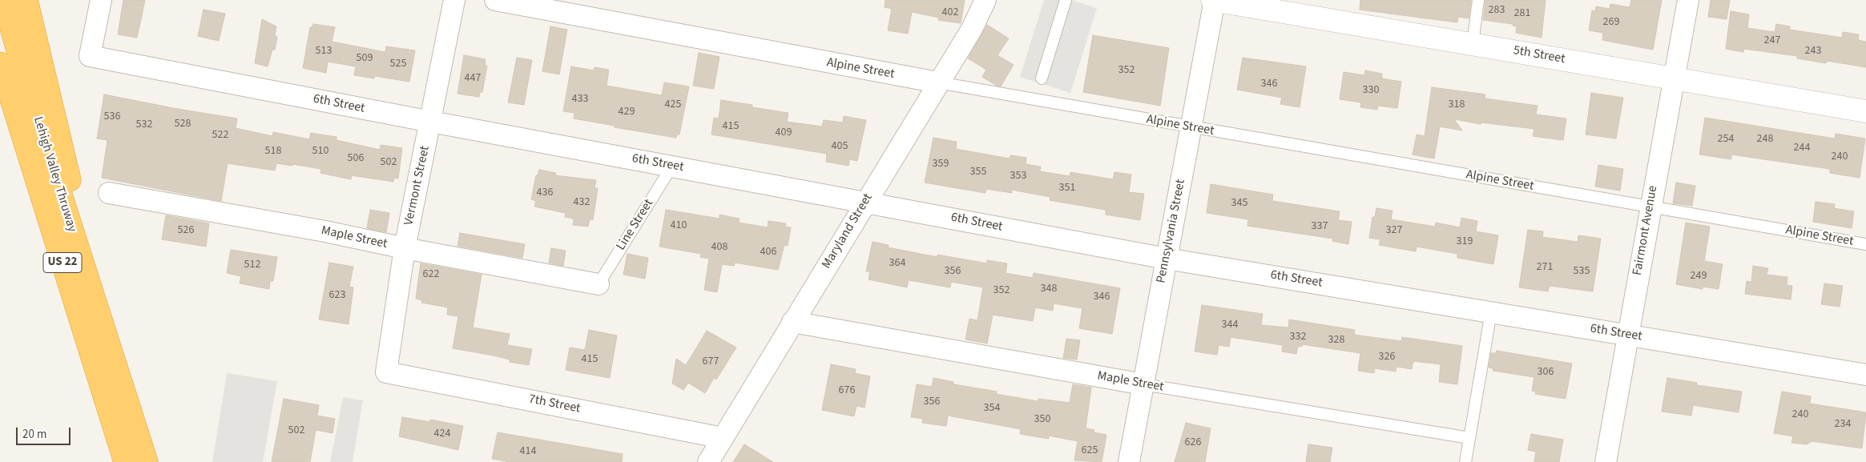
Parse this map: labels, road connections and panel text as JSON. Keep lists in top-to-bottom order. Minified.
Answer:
{"streets":{"highway":["Lehigh Valley Thruway","US 22"],"street":["5th Street","Alpine Street","6th Street","Vermont Street","Fairmont Avenue","Maryland Street","Pennsylvania Street","Maple Street","7th Street"],"lane":["Line Street"]},"crossings":[["5th Street","Fairmont Avenue"],["5th Street","Pennsylvania Street"],["Alpine Street","Fairmont Avenue"],["Alpine Street","Maryland Street"],["Alpine Street","Pennsylvania Street"],["6th Street","Vermont Street"],["6th Street","Line Street"],["6th Street","Fairmont Avenue"],["6th Street","Maryland Street"],["6th Street","Pennsylvania Street"],["Vermont Street","Maple Street"],["Vermont Street","7th Street"],["Line Street","Maple Street"],["Maryland Street","Maple Street"],["Maryland Street","7th Street"],["Pennsylvania Street","Maple Street"]],"house_numbers":["283","402","281","269","247","513","243","509","525","352","447","346","330","433","425","318","429","536","528","532","415","409","522","254","248","405","244","518","510","240","506","502","359","355","353","351","436","432","345","410","337","526","327","319","408","406","364","512","271","356","535","622","249","348","352","623","346","344","332","328","326","415","677","306","676","356","354","240","350","234","502","424","626","625","414"],"scale_bar":"20 m"}
